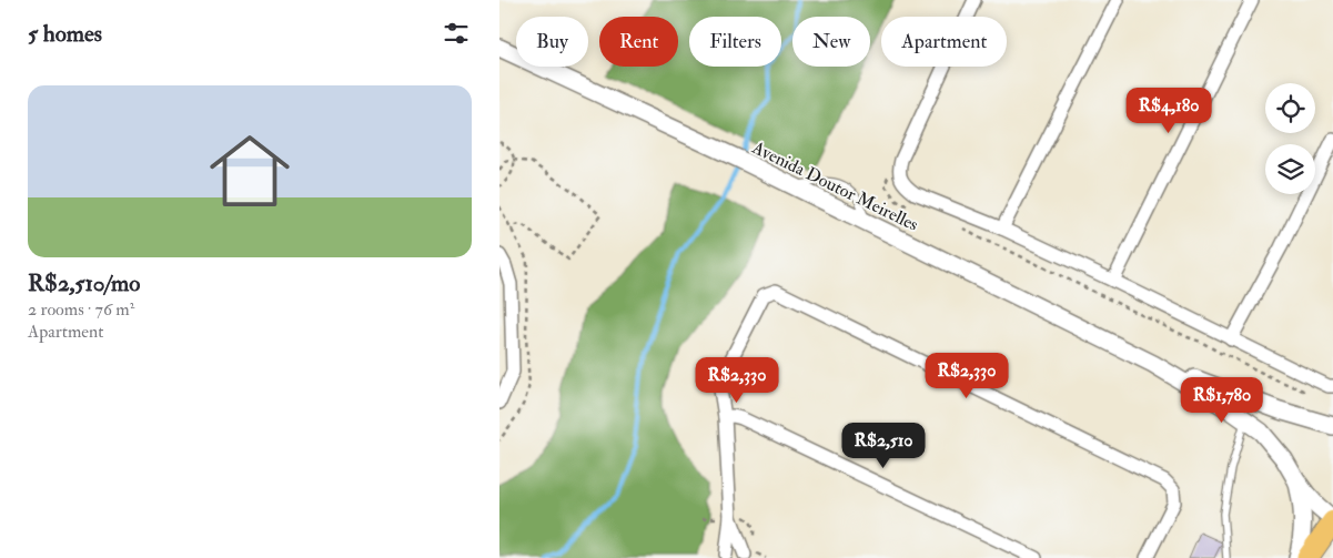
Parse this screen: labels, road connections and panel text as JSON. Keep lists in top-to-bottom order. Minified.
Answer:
{"streets":{"street":["Avenida Doutor Meirelles"]},"page":{"heading":"5 homes","chip":["Buy","Rent","Filters","New","Apartment"],"list":[{"name":"R$2,510/mo","note":"2 rooms · 76 m² · Apartment"}],"price":["R$4,180","R$2,330","R$2,330","R$1,780","R$2,510"]}}
